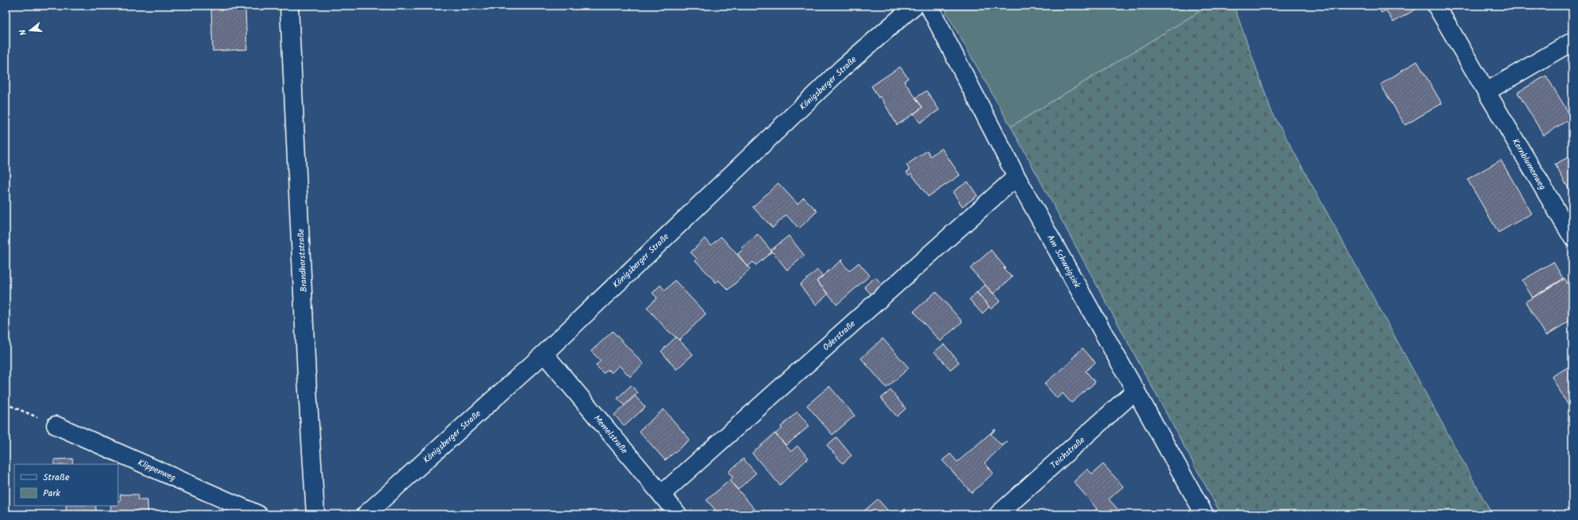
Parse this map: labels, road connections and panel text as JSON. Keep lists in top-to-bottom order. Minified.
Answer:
{"streets":{"street":["Königsberger Straße","Kornblumenweg","Brandhorststraße","Am Schweigsiek","Oderstraße","Memelstraße","Teichstraße","Klippenweg"]},"crossings":[["Königsberger Straße","Memelstraße"],["Am Schweigsiek","Oderstraße"],["Am Schweigsiek","Teichstraße"],["Oderstraße","Memelstraße"]],"legend":["Straße","Park"],"north":"left"}
